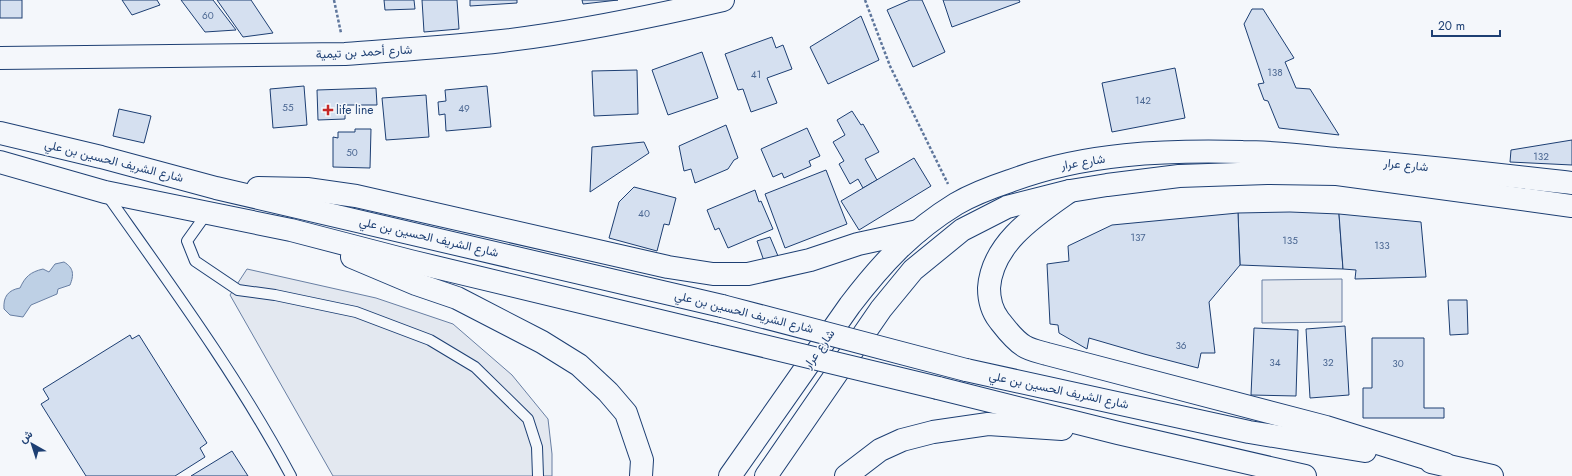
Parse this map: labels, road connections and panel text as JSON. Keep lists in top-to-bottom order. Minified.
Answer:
{"streets":{"main road":["شارع أحمد بن تيمية","شارع الشريف الحسين بن علي","شارع عرار"]},"places":{"health":["life line"]},"house_numbers":["60","138","41","142","55","49","50","132","40","137","135","133","36","34","32","30"],"scale_bar":"20 m","north":"top left"}
